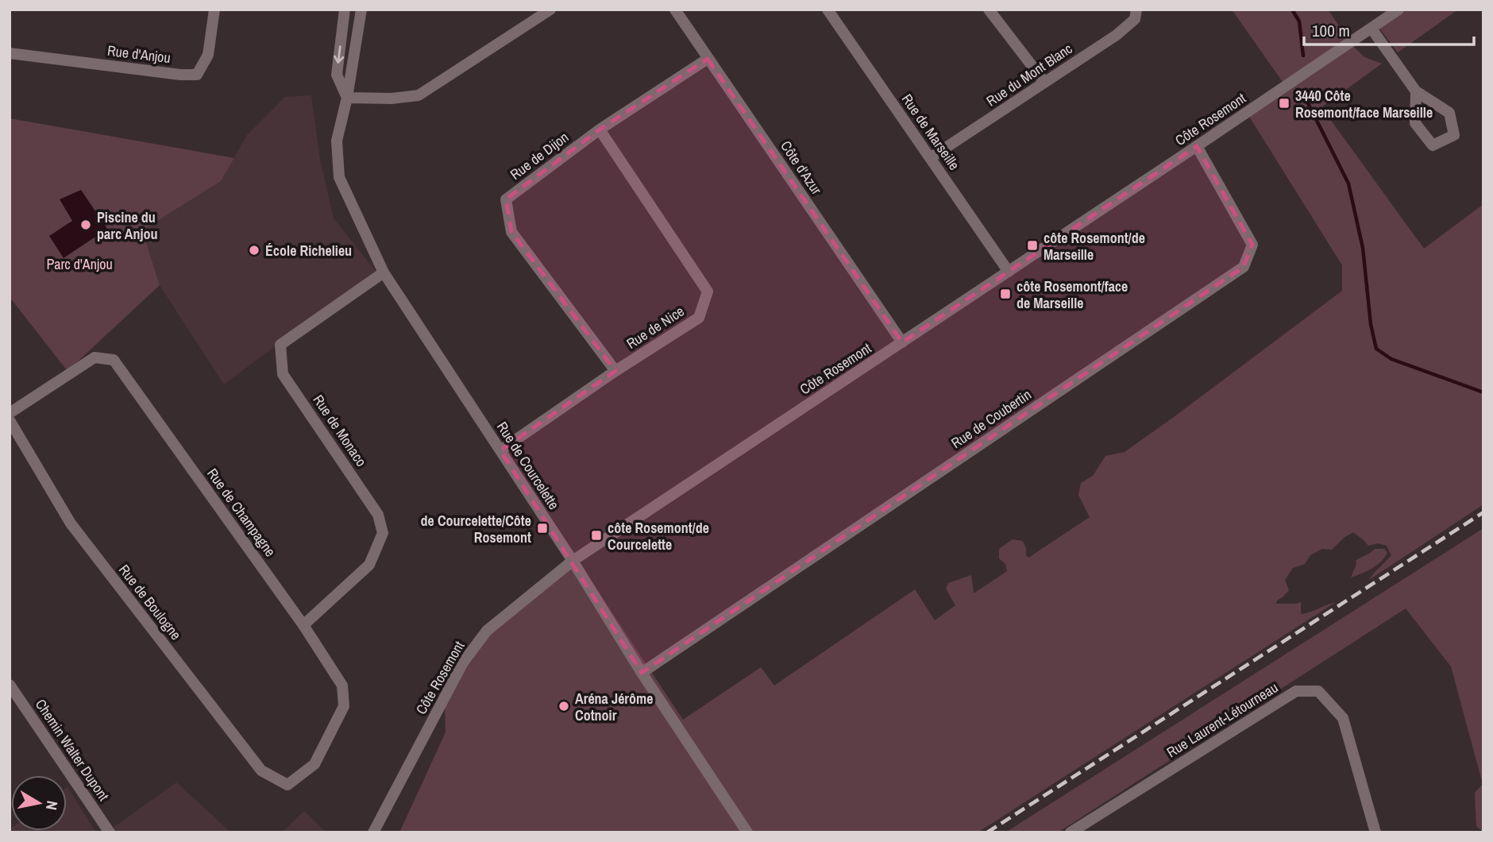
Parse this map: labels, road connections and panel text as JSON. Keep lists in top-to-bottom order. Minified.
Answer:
{"streets":{"street":["Rue d'Anjou","Rue du Mont Blanc","Côte Rosemont","Rue de Marseille","Rue de Dijon","Côte d'Azur","Rue de Nice","Rue de Coubertin","Rue de Monaco","Rue de Courcelette","Rue de Champagne","Rue de Boulogne","Rue Laurent-Létourneau","Chemin Walter Dupont"]},"crossings":[["Rue du Mont Blanc","Rue de Marseille"],["Côte Rosemont","Rue de Marseille"],["Côte Rosemont","Côte d'Azur"],["Côte Rosemont","Rue de Coubertin"],["Côte Rosemont","Rue de Courcelette"],["Rue de Dijon","Côte d'Azur"],["Rue de Dijon","Rue de Nice"],["Rue de Nice","Rue de Courcelette"],["Rue de Coubertin","Rue de Courcelette"],["Rue de Monaco","Rue de Courcelette"],["Rue de Monaco","Rue de Champagne"],["Rue de Champagne","Rue de Boulogne"]],"parks":["Parc d'Anjou"],"places":{"transit":["3440 Côte Rosemont/face Marseille","côte Rosemont/de Marseille","côte Rosemont/face de Marseille","de Courcelette/Côte Rosemont","côte Rosemont/de Courcelette"],"other":["Piscine du parc Anjou","École Richelieu","Aréna Jérôme Cotnoir"]},"scale_bar":"100 m","north":"right"}
